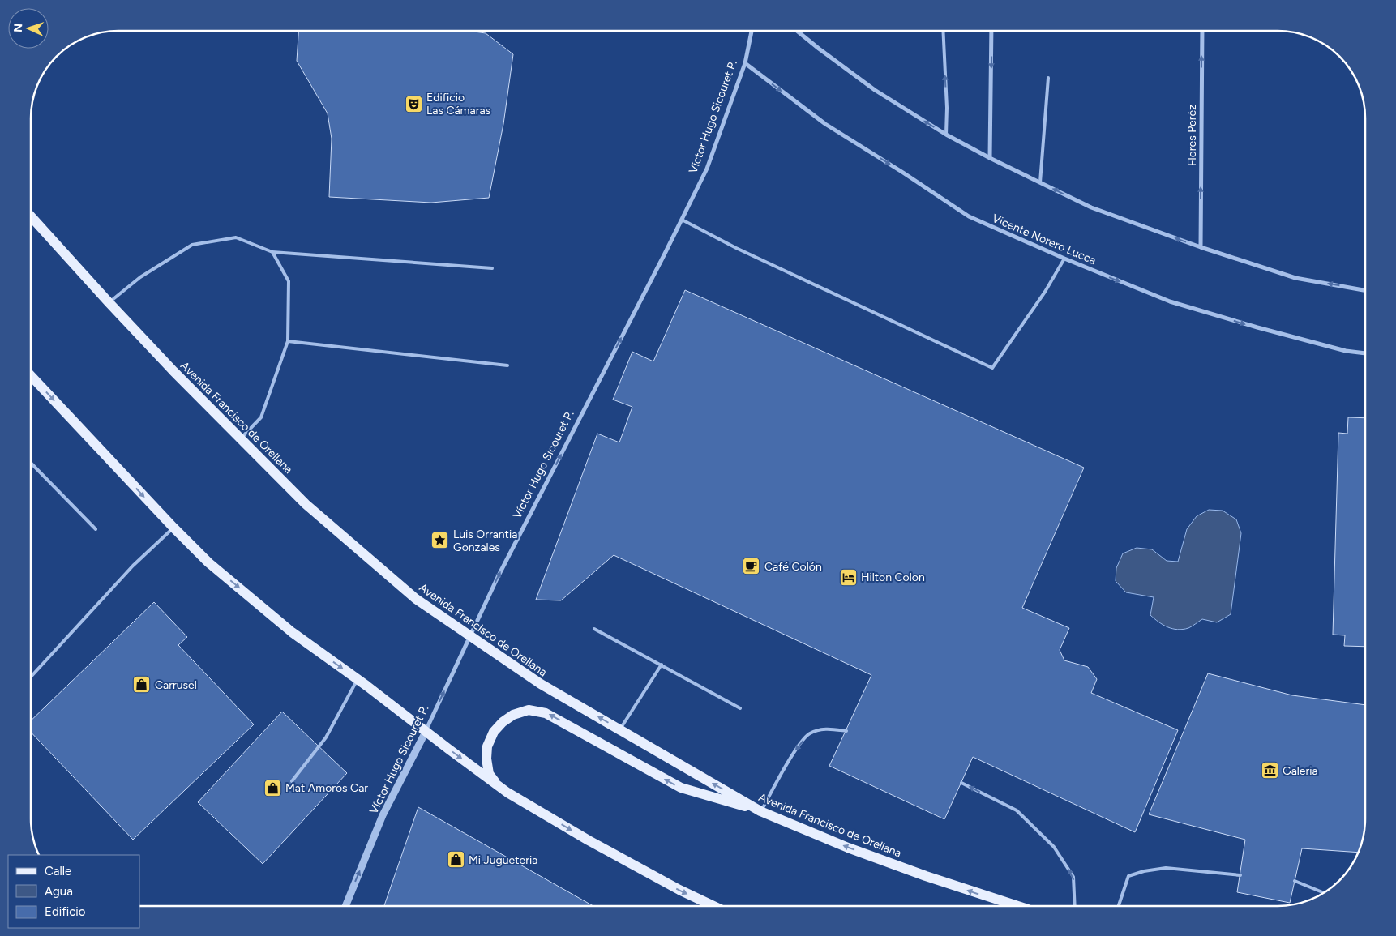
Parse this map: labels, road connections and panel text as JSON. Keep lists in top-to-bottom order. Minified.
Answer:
{"streets":{"main road":["Avenida Francisco de Orellana"],"street":["Víctor Hugo Sicouret P.","Flores Peréz","Vicente Norero Lucca"]},"crossings":[["Víctor Hugo Sicouret P.","Vicente Norero Lucca"],["Víctor Hugo Sicouret P.","Avenida Francisco de Orellana"]],"one_way":["Víctor Hugo Sicouret P.","Flores Peréz","Vicente Norero Lucca","Avenida Francisco de Orellana"],"places":{"theatre":["Edificio Las Cámaras"],"place":["Luis Orrantia Gonzales"],"cafe":["Café Colón"],"hotel":["Hilton Colon"],"shop":["Carrusel","Mat Amoros Car","Mi Jugueteria"],"museum":["Galeria"]},"legend":["Calle","Agua","Edificio"],"north":"left"}
